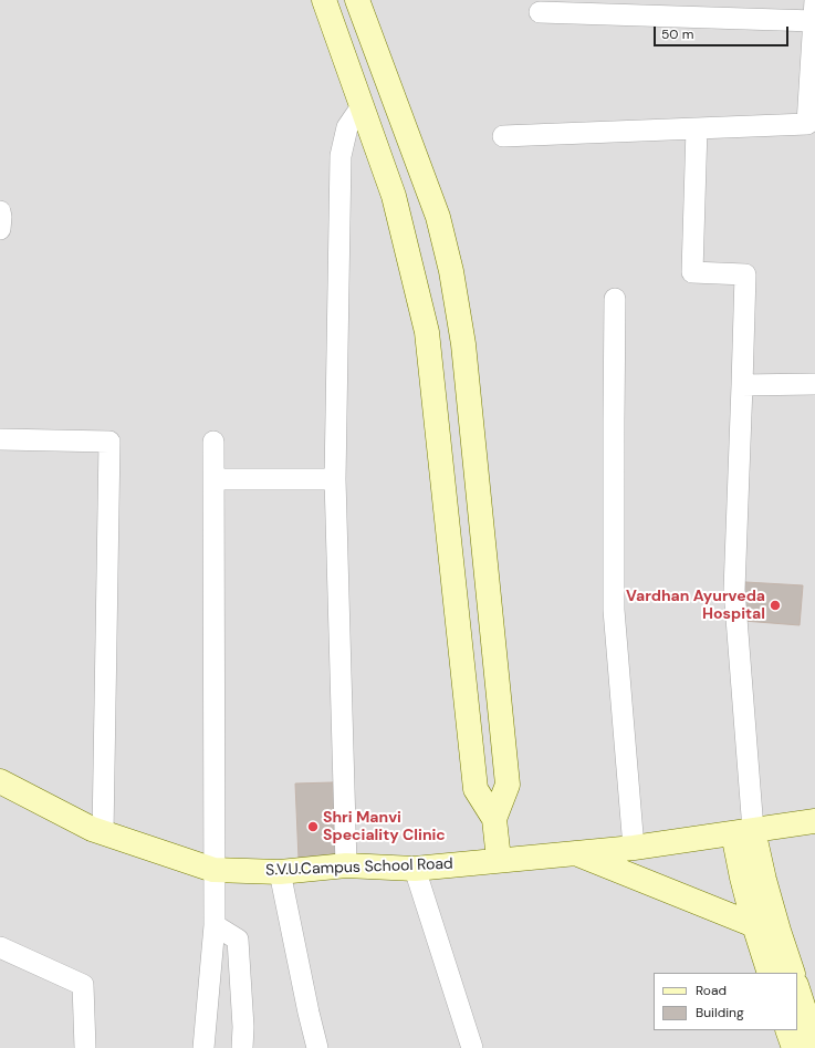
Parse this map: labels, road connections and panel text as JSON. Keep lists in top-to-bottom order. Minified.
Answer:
{"streets":{"street":["S.V.U.Campus School Road"]},"places":["Vardhan Ayurveda Hospital","Shri Manvi Speciality Clinic"],"legend":["Road","Building"],"scale_bar":"50 m"}
